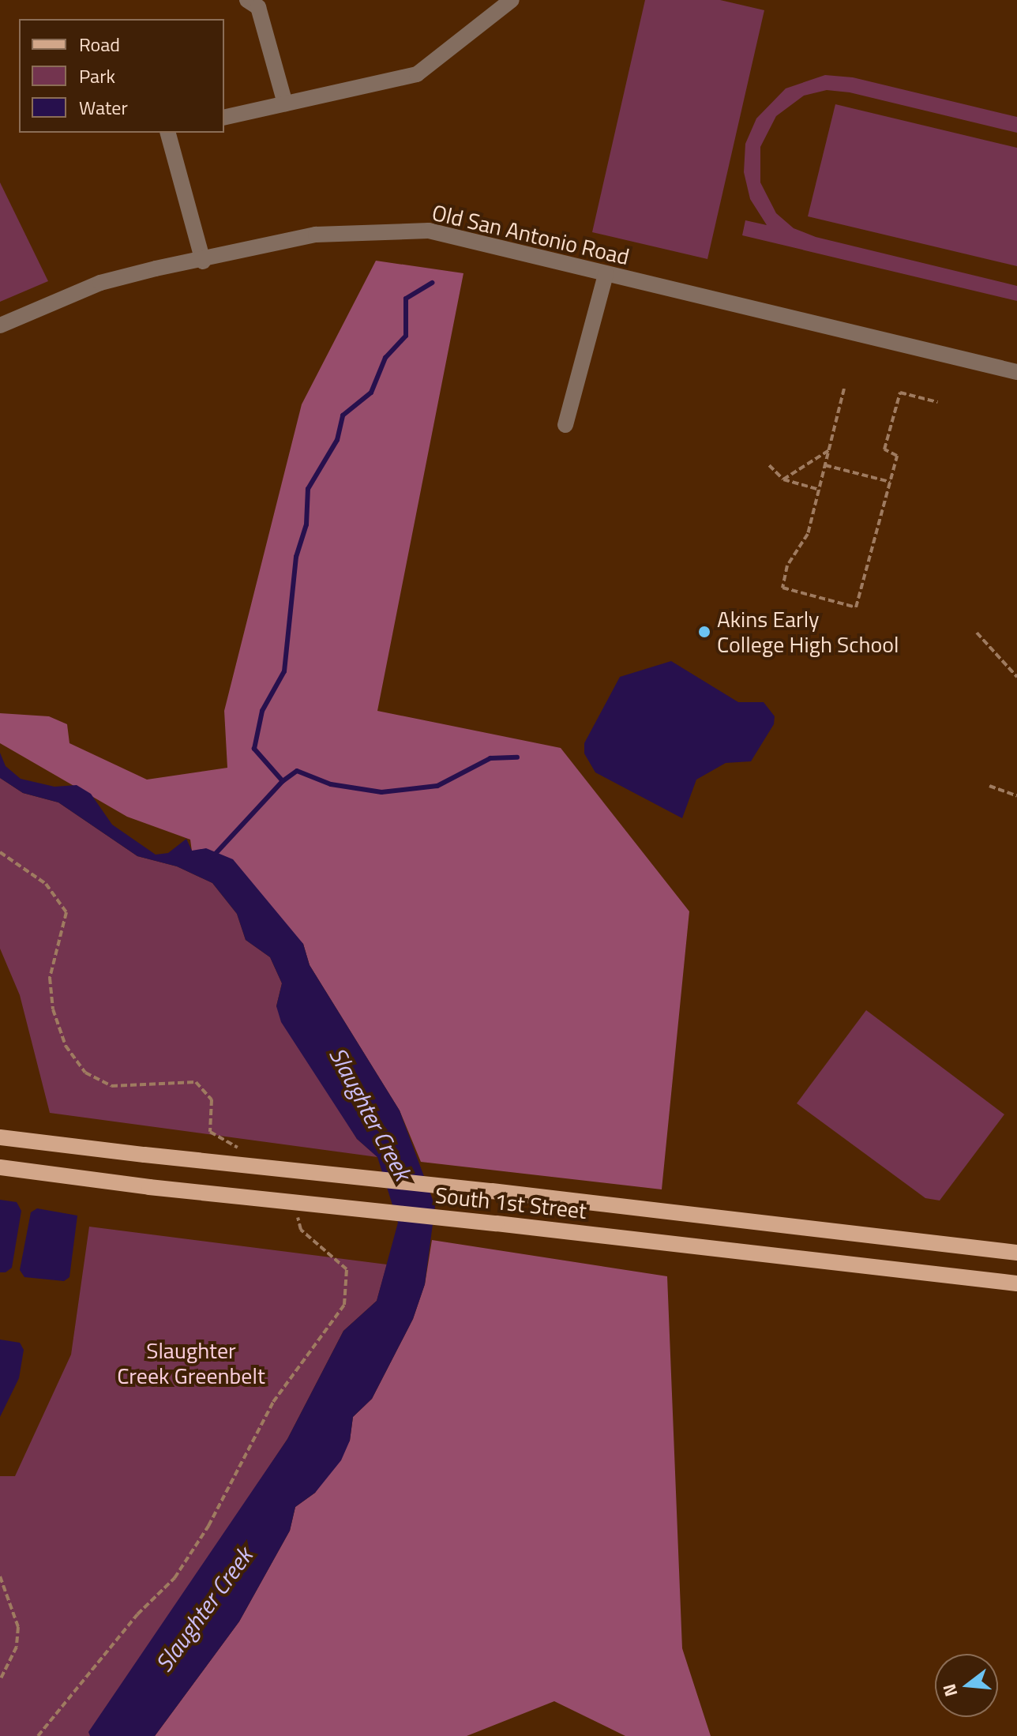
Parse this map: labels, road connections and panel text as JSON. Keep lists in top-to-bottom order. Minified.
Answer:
{"streets":{"main road":["South 1st Street"],"street":["Old San Antonio Road"]},"water":["Slaughter Creek"],"parks":["Slaughter Creek Greenbelt"],"places":["Akins Early College High School"],"legend":["Road","Park","Water"],"north":"left"}
